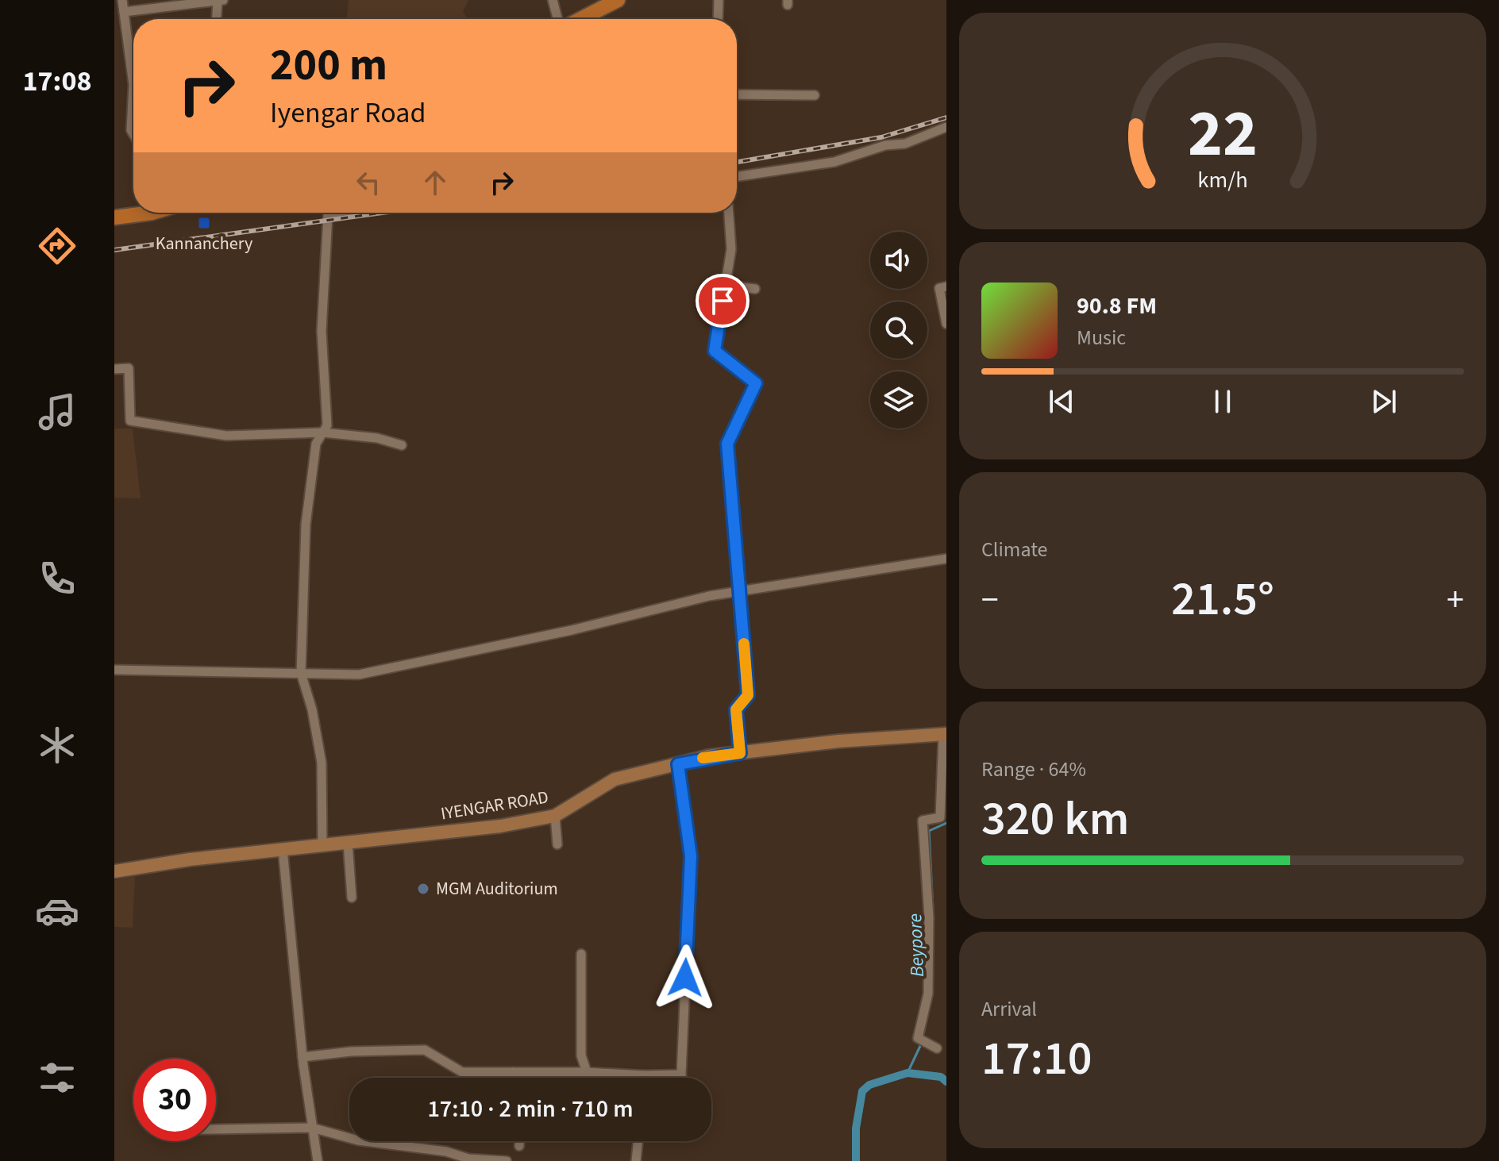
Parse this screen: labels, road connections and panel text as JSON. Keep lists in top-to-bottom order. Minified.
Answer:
{"streets":{"main road":["IYENGAR ROAD"]},"water":["Beypore"],"places":{"transit":["Kannanchery"],"other":["MGM Auditorium"]},"page":{"tabs":"17:08","turn":["200 m","Iyengar Road"],"song":["90.8 FM","Music"],"tile":["Climate",["Range · 64%","320 km"],["Arrival","17:10"]],"heat":["−","21.5°","+"],"limit":"30","trip":"17:10 · 2 min · 710 m","gauge":["22","km/h"]}}
